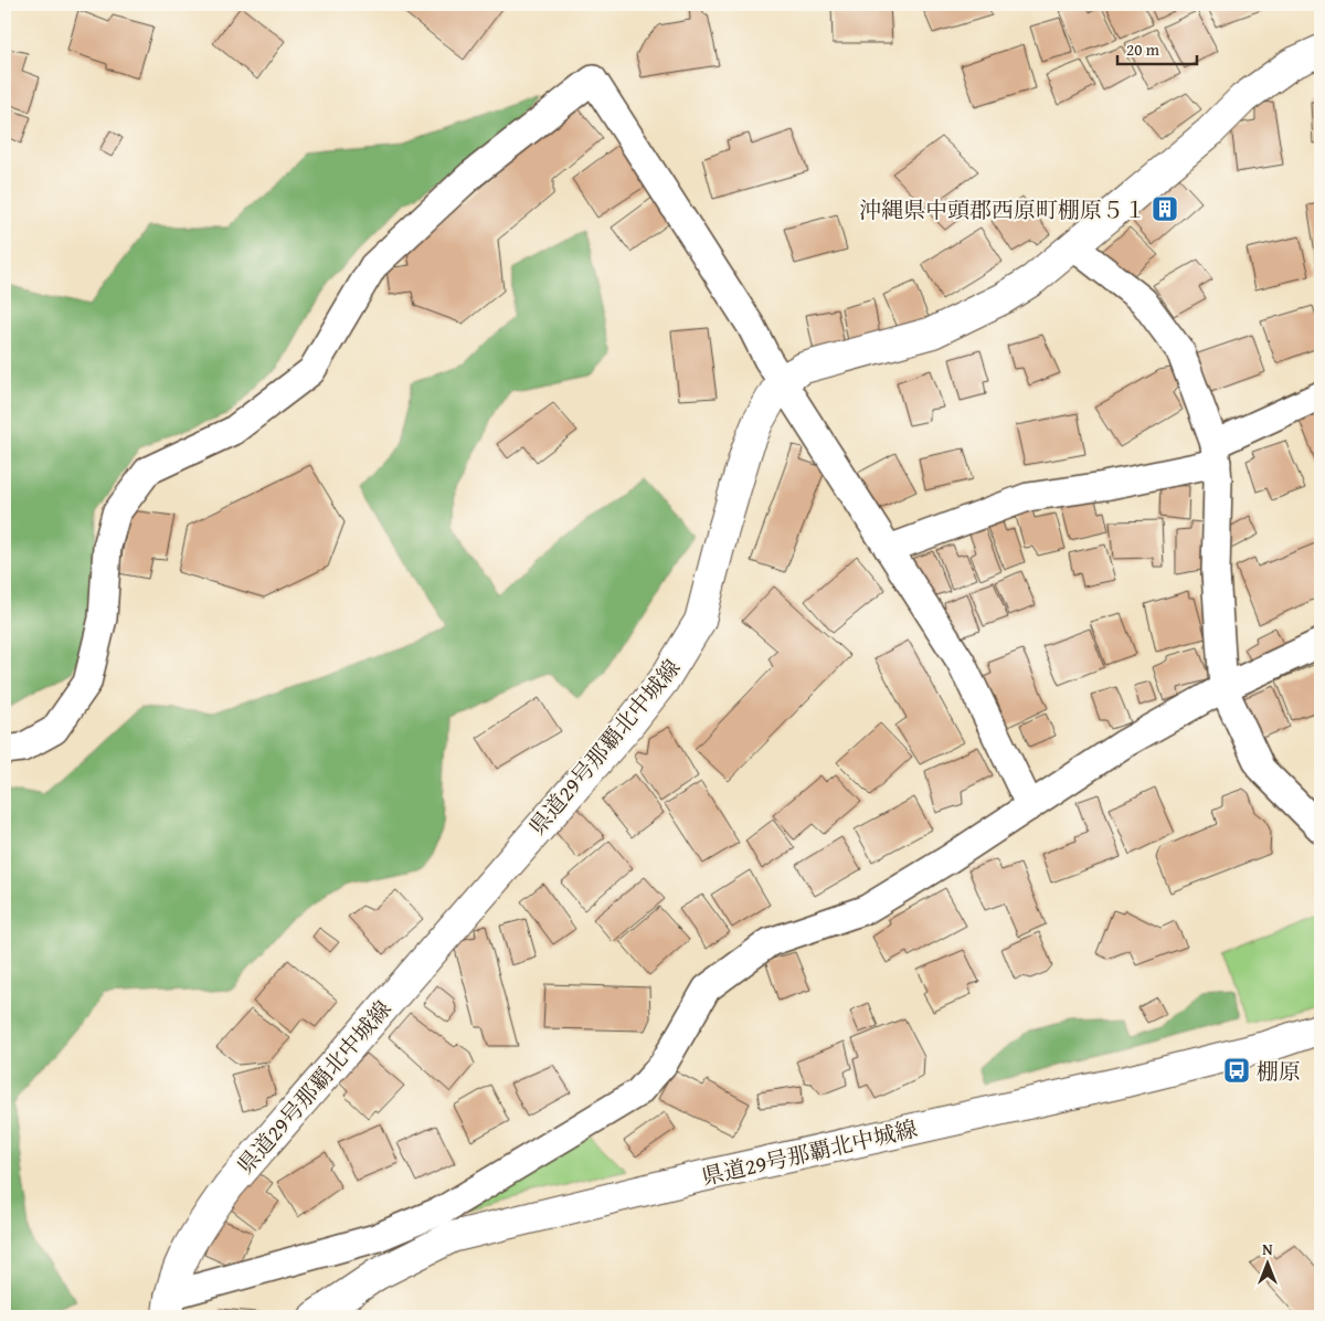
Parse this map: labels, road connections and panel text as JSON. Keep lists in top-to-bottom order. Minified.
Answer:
{"streets":{"main road":["県道29号那覇北中城線"]},"places":{"building":["沖縄県中頭郡西原町棚原５１"],"bus stop":["棚原"]},"scale_bar":"20 m","north":"top"}
